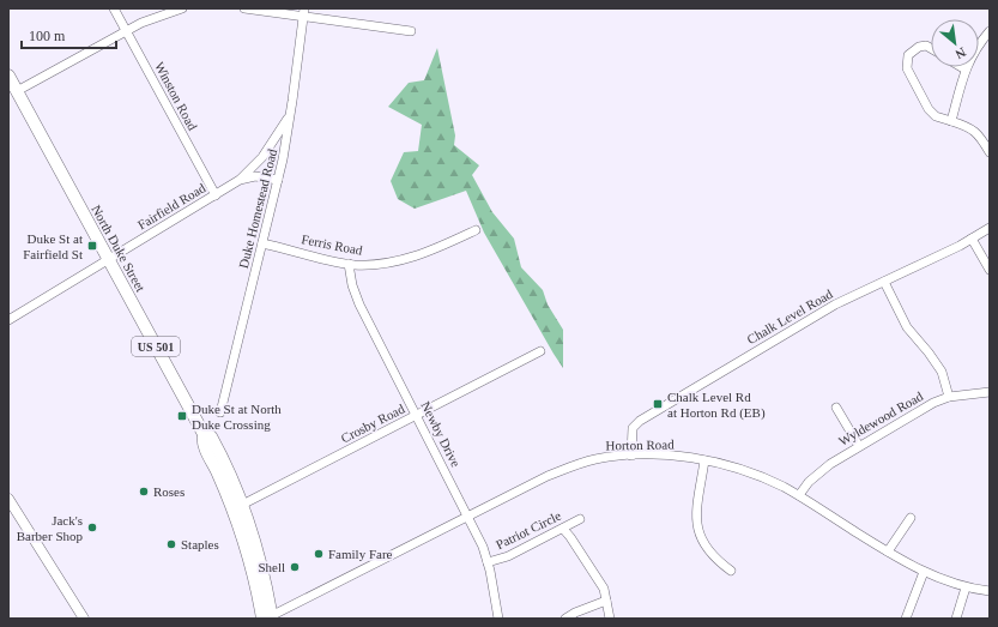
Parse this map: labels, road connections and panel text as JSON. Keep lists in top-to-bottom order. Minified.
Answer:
{"streets":{"highway":["North Duke Street","US 501"],"street":["Winston Road","Fairfield Road","Duke Homestead Road","Ferris Road","Chalk Level Road","Wyldewood Road","Crosby Road","Newby Drive","Horton Road","Patriot Circle"]},"crossings":[["Winston Road","Fairfield Road"],["Fairfield Road","Duke Homestead Road"],["Fairfield Road","North Duke Street"],["Duke Homestead Road","Ferris Road"],["Ferris Road","Newby Drive"],["North Duke Street","Crosby Road"],["North Duke Street","Horton Road"],["Chalk Level Road","Horton Road"],["Wyldewood Road","Horton Road"],["Crosby Road","Newby Drive"],["Newby Drive","Horton Road"],["Newby Drive","Patriot Circle"]],"places":{"transit":["Duke St at Fairfield St","Chalk Level Rd at Horton Rd (EB)","Duke St at North Duke Crossing"],"other":["Roses","Jack's Barber Shop","Staples","Family Fare","Shell"]},"scale_bar":"100 m","north":"bottom right"}
